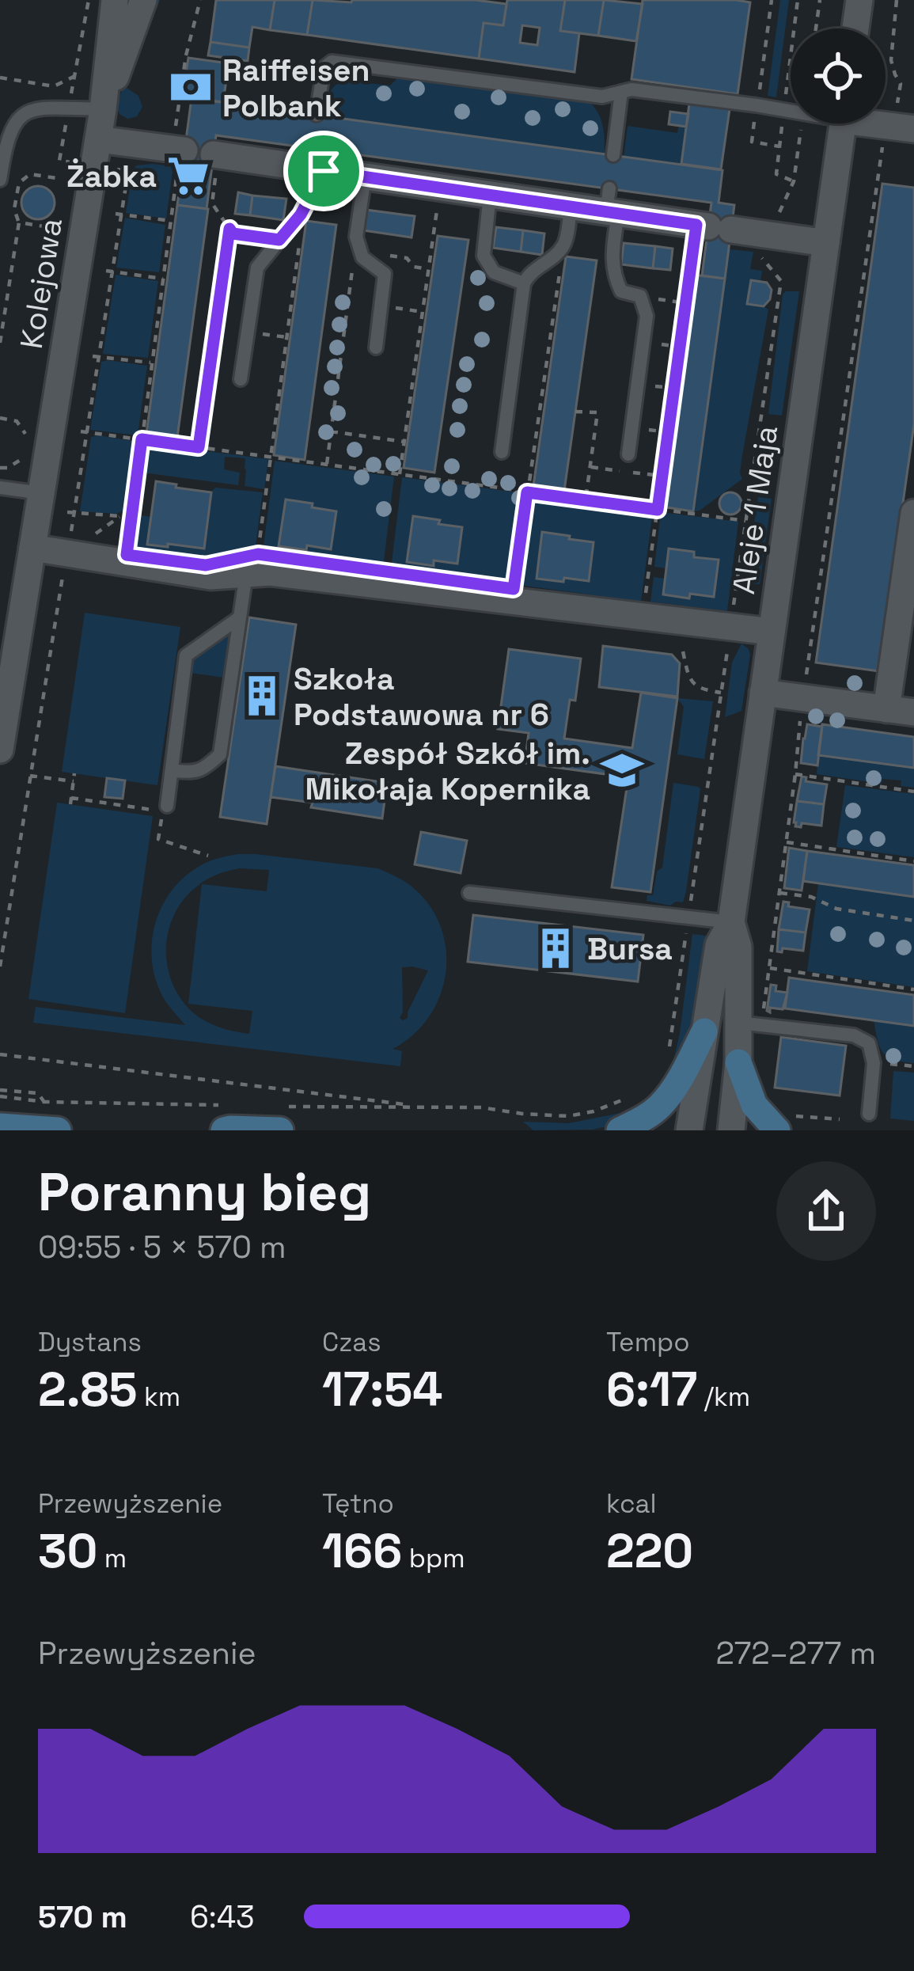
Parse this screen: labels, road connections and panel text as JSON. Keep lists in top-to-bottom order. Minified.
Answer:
{"streets":{"street":["Kolejowa","Aleje 1 Maja"]},"places":{"bank":["Raiffeisen Polbank"],"supermarket":["Żabka"],"building":["Szkoła Podstawowa nr 6","Bursa"],"school or university":["Zespół Szkół im. Mikołaja Kopernika"]},"page":{"heading":["Poranny bieg","09:55 · 5 × 570 m"],"stats":[["Dystans","2.85 km"],["Czas","17:54"],["Tempo","6:17 /km"],["Przewyższenie","30 m"],["Tętno","166 bpm"],["kcal","220"]],"chart":["Przewyższenie","272–277 m"],"list":[{"name":"570 m","note":"6:43"}]}}
